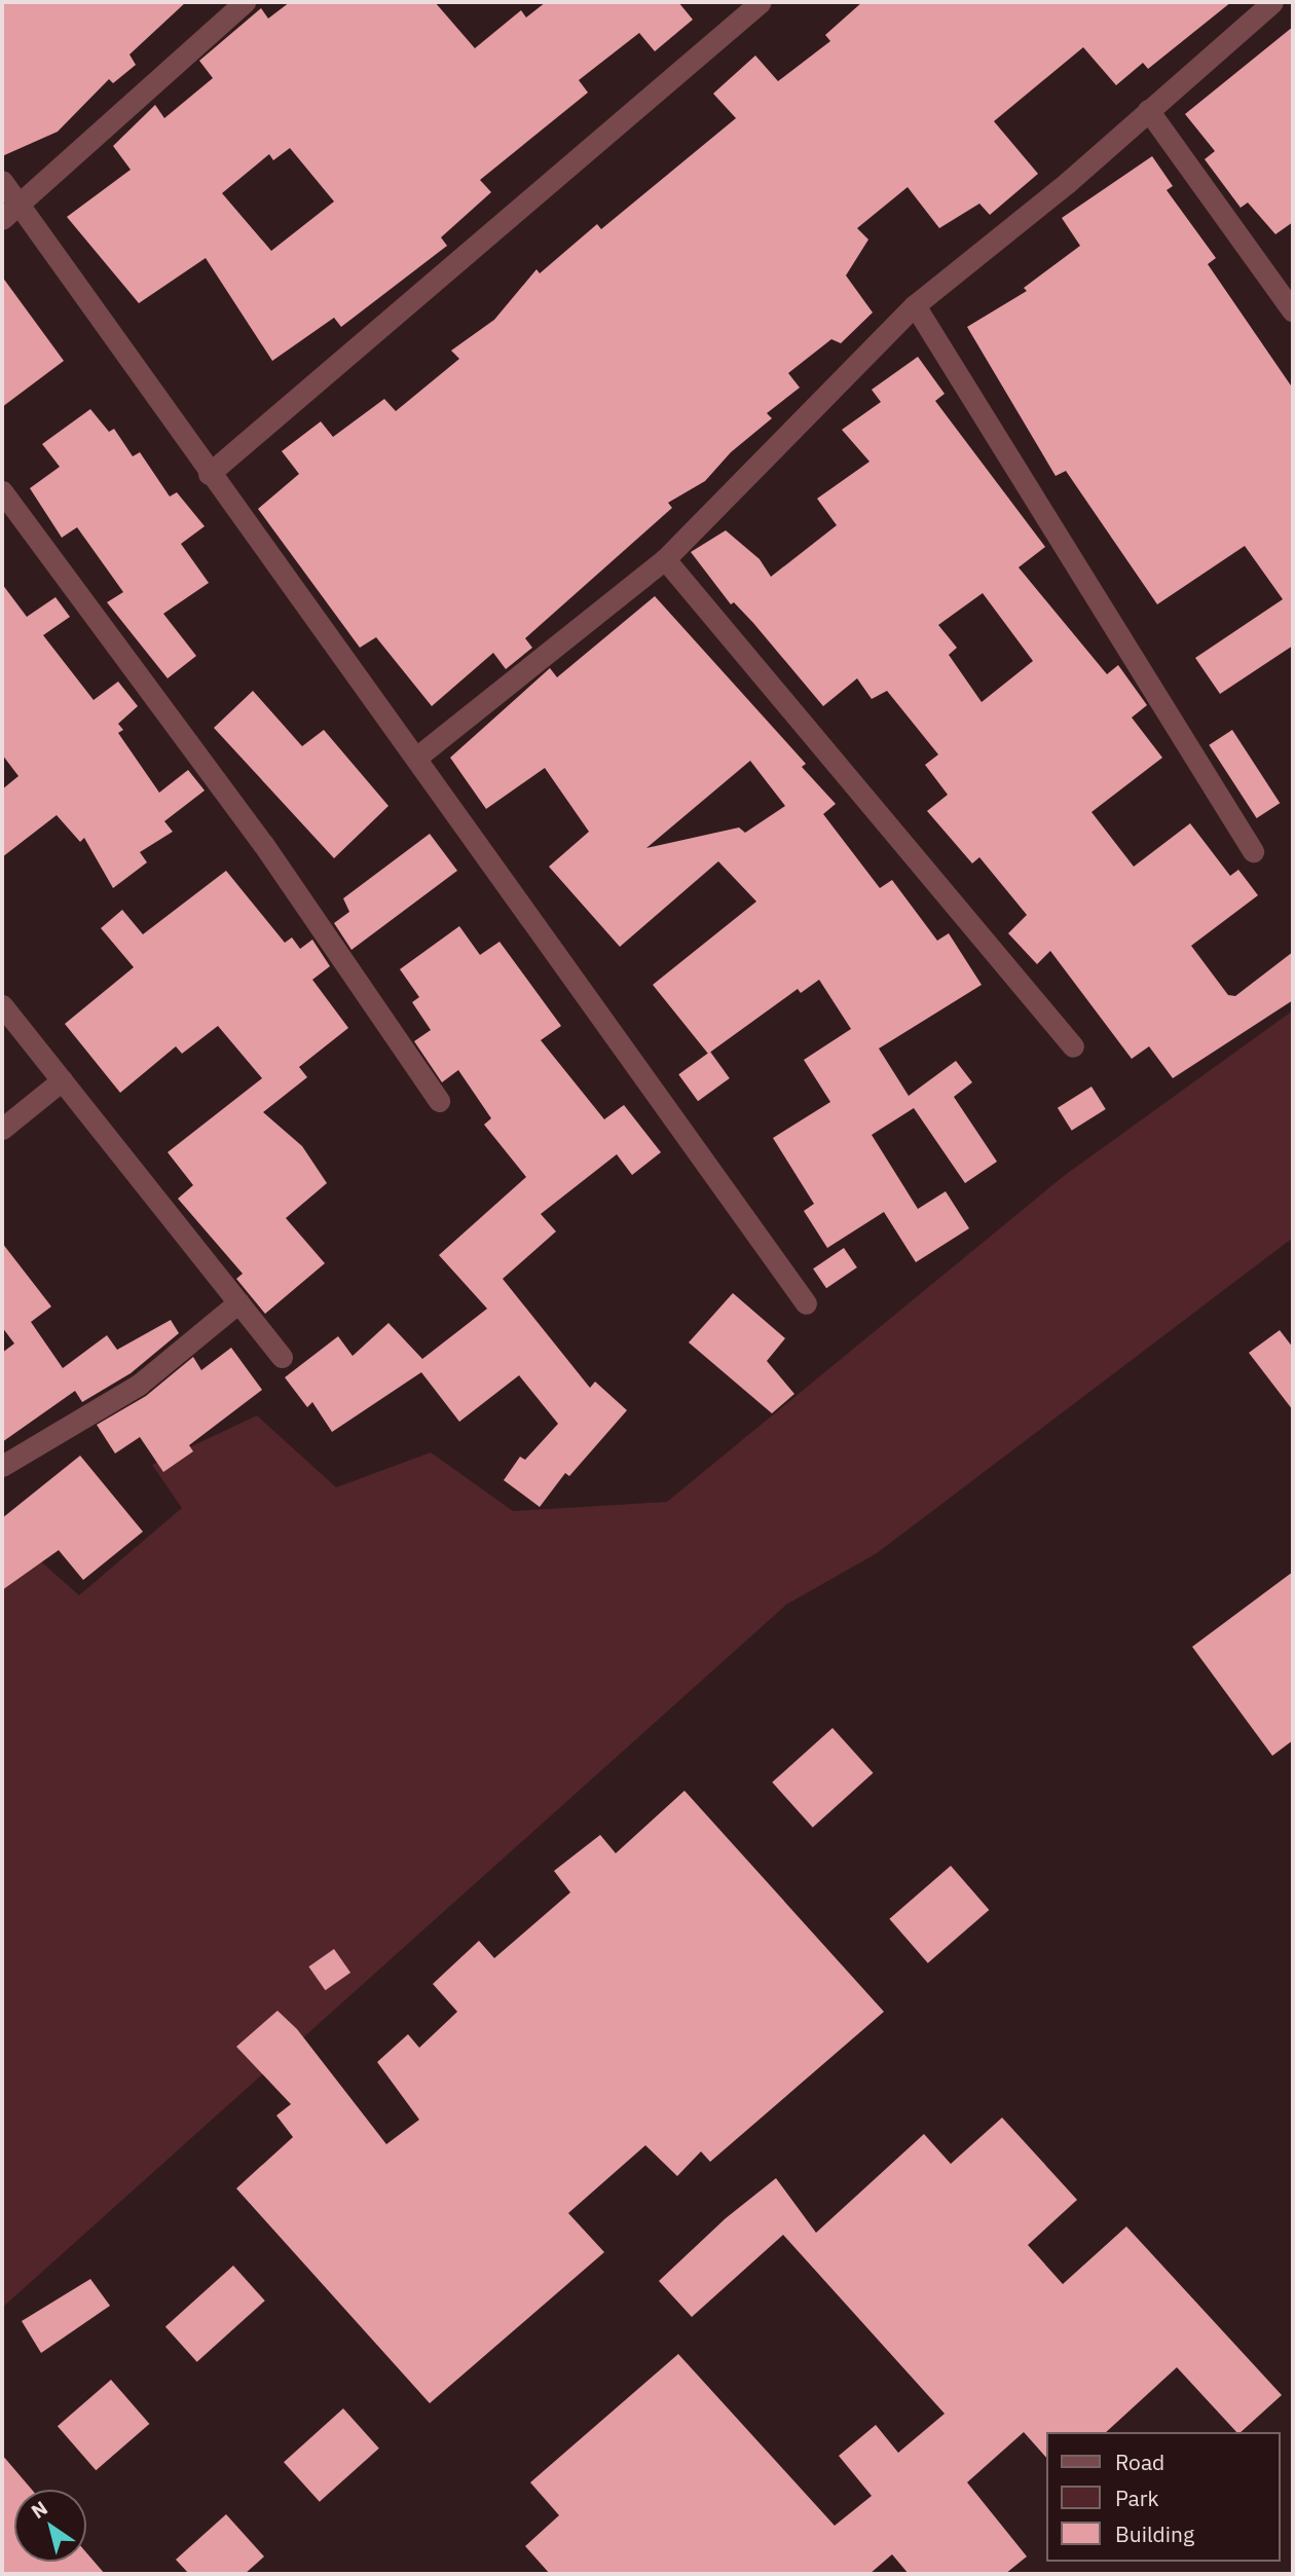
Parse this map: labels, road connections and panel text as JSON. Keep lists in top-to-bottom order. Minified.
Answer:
{"legend":["Road","Park","Building"],"north":"top left"}
